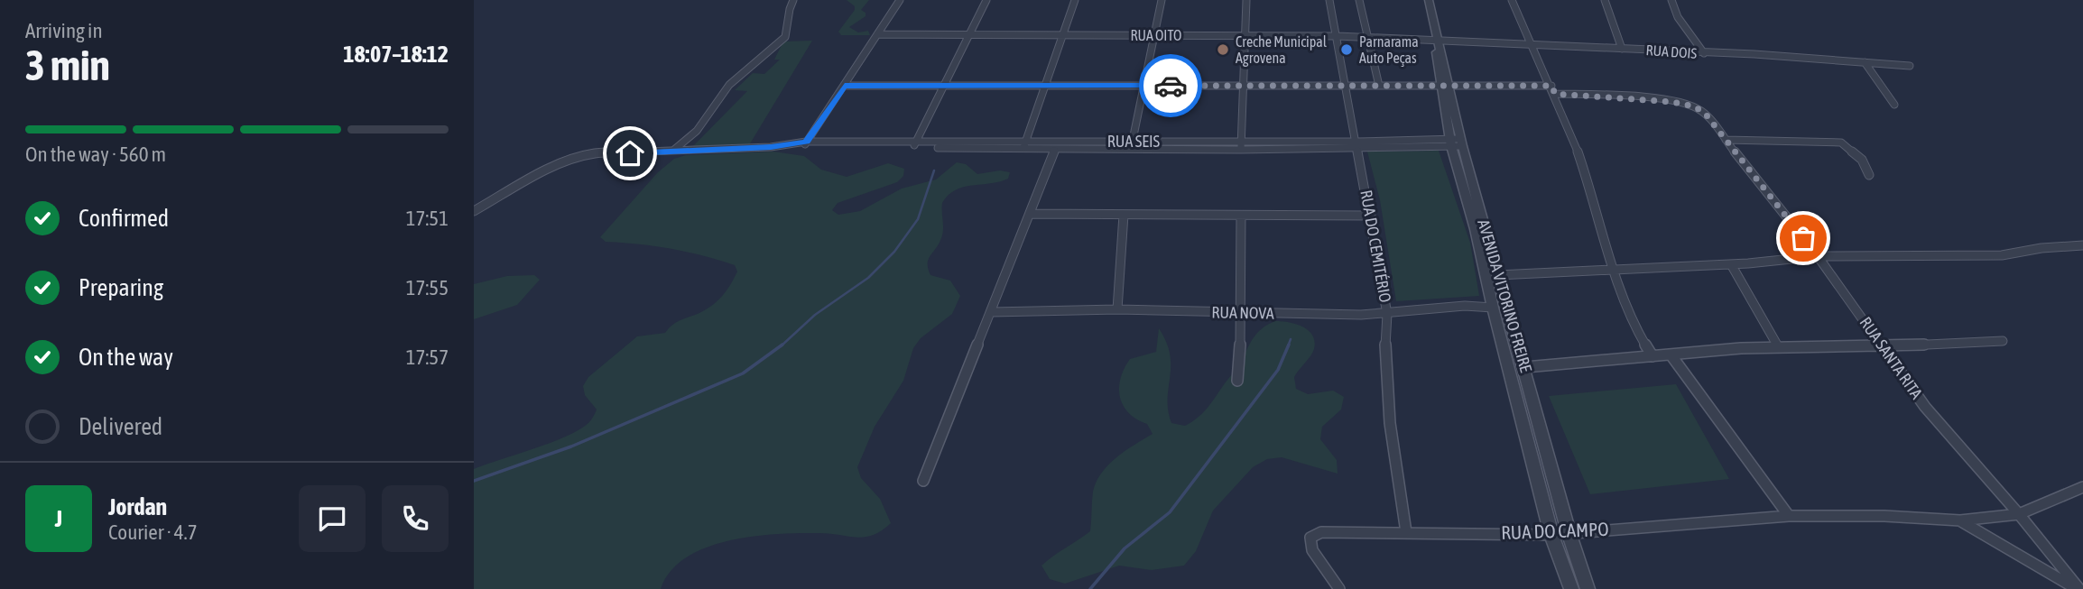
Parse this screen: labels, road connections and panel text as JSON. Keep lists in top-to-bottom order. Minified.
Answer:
{"streets":{"street":["RUA OITO","RUA DOIS","RUA SEIS","RUA DO CEMITÉRIO","AVENIDA VITORINO FREIRE","RUA NOVA","RUA SANTA RITA","RUA DO CAMPO"]},"crossings":[["RUA OITO","RUA DOIS"],["RUA OITO","RUA DO CEMITÉRIO"],["RUA OITO","AVENIDA VITORINO FREIRE"],["RUA DOIS","AVENIDA VITORINO FREIRE"],["RUA DO CEMITÉRIO","RUA NOVA"],["RUA DO CEMITÉRIO","RUA SANTA RITA"],["RUA DO CEMITÉRIO","RUA DO CAMPO"],["AVENIDA VITORINO FREIRE","RUA NOVA"],["AVENIDA VITORINO FREIRE","RUA SANTA RITA"],["AVENIDA VITORINO FREIRE","RUA DO CAMPO"],["RUA SANTA RITA","RUA DO CAMPO"]],"places":["Creche Municipal Agrovena","Parnarama Auto Peças"],"page":{"heading":["3 min","Arriving in","18:07–18:12"],"panel":["Jordan","Courier · 4.7"],"bar":"On the way · 560 m","list":[["Confirmed","17:51"],["Preparing","17:55"],["On the way","17:57"],"Delivered"],"round":"J"}}
